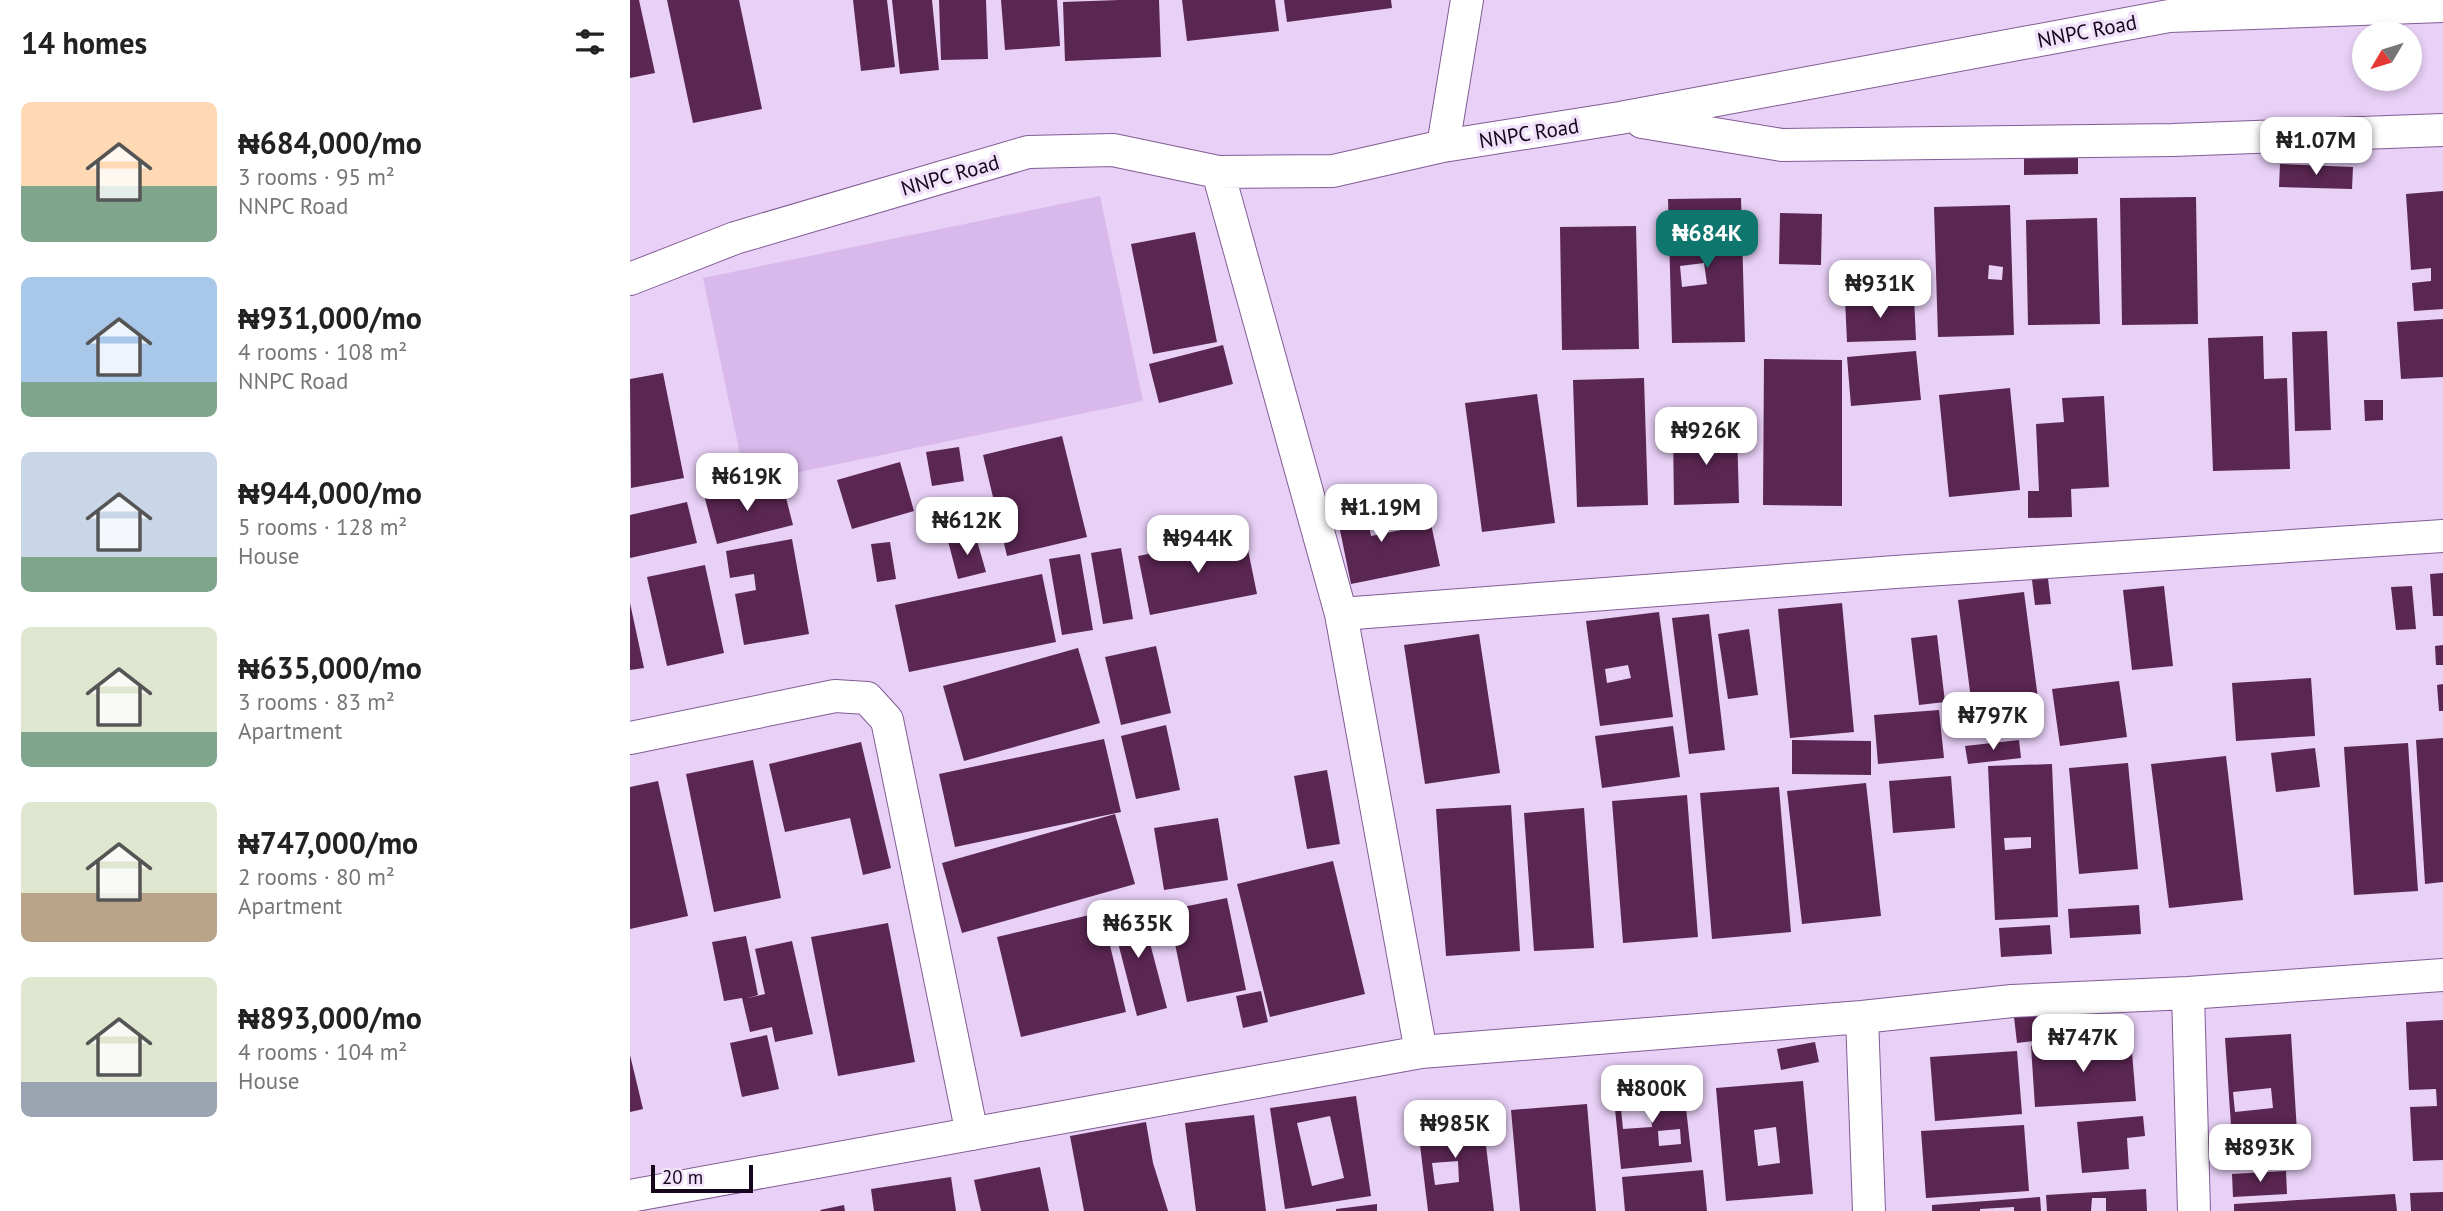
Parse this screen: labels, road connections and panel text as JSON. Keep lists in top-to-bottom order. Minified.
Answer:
{"streets":{"street":["NNPC Road"]},"scale_bar":"20 m","north":"bottom left","page":{"heading":"14 homes","list":[{"name":"₦684,000/mo","note":"3 rooms · 95 m² · NNPC Road"},{"name":"₦931,000/mo","note":"4 rooms · 108 m² · NNPC Road"},{"name":"₦944,000/mo","note":"5 rooms · 128 m² · House"},{"name":"₦635,000/mo","note":"3 rooms · 83 m² · Apartment"},{"name":"₦747,000/mo","note":"2 rooms · 80 m² · Apartment"},{"name":"₦893,000/mo","note":"4 rooms · 104 m² · House"}],"price":["₦1.07M","₦684K","₦931K","₦926K","₦619K","₦1.19M","₦612K","₦944K","₦797K","₦635K","₦747K","₦800K","₦985K","₦893K"],"scale":"20 m"}}
